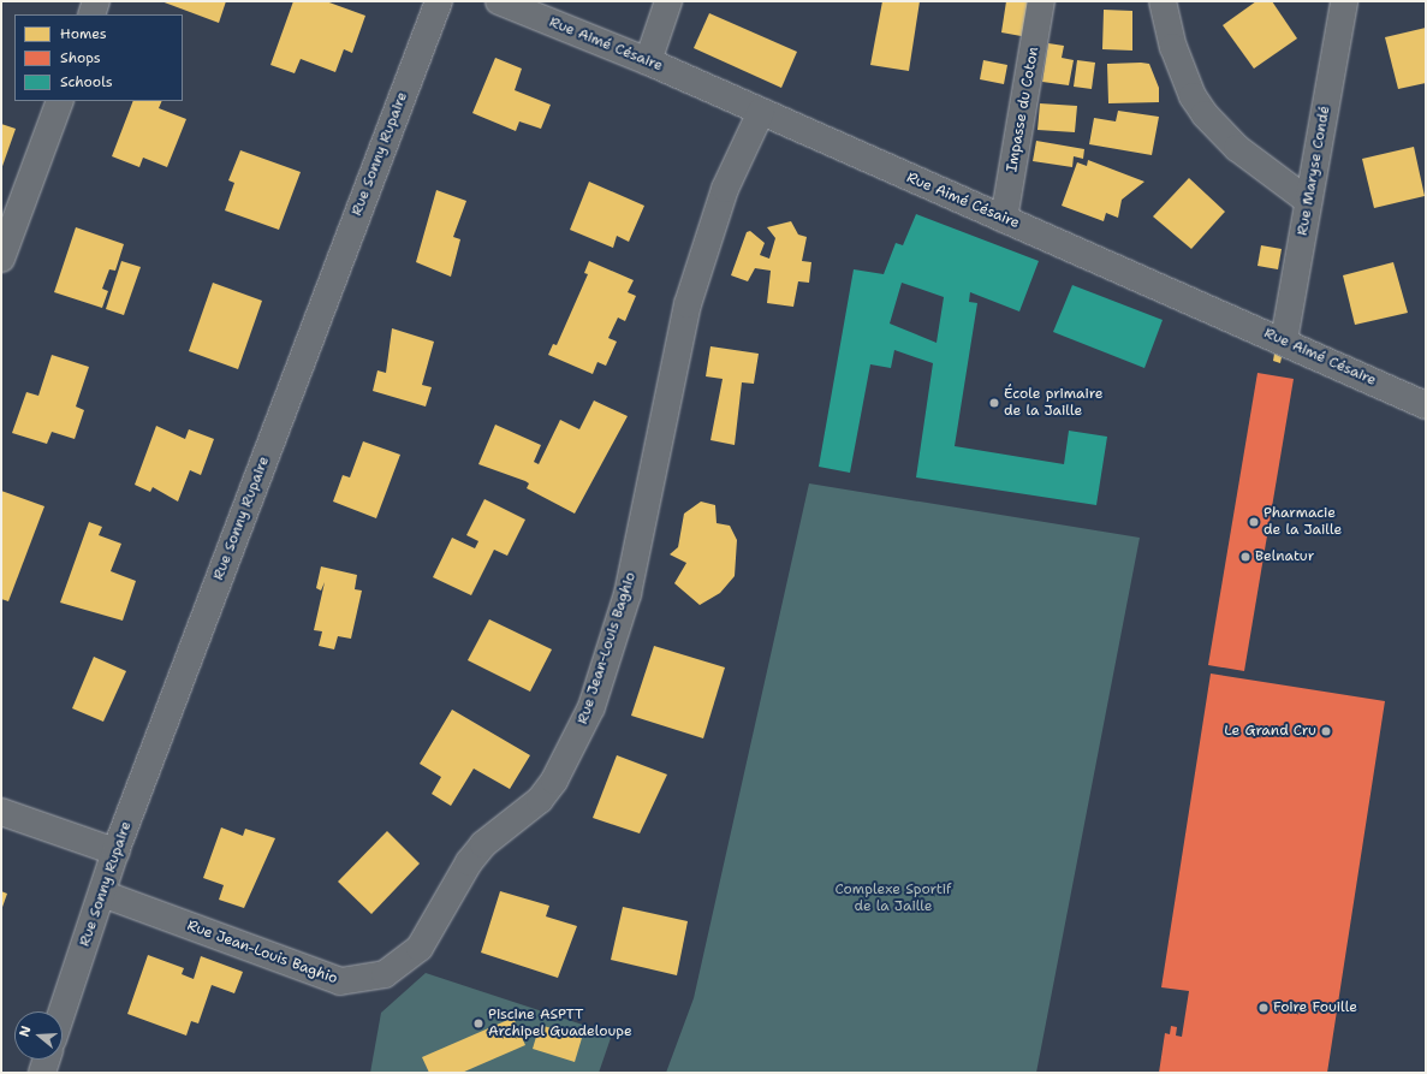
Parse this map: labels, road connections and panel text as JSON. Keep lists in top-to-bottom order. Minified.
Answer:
{"streets":{"street":["Rue Aimé Césaire","Impasse du Coton","Rue Sonny Rupaire","Rue Maryse Condé","Rue Jean-Louis Baghio"]},"crossings":[["Rue Aimé Césaire","Impasse du Coton"],["Rue Aimé Césaire","Rue Maryse Condé"],["Rue Aimé Césaire","Rue Jean-Louis Baghio"],["Rue Sonny Rupaire","Rue Jean-Louis Baghio"]],"parks":["Complexe Sportif de la Jaille"],"places":["École primaire de la Jaille","Pharmacie de la Jaille","Belnatur","Le Grand Cru","Foire Fouille","Piscine ASPTT Archipel Guadeloupe"],"legend":["Homes","Shops","Schools"],"north":"left"}
